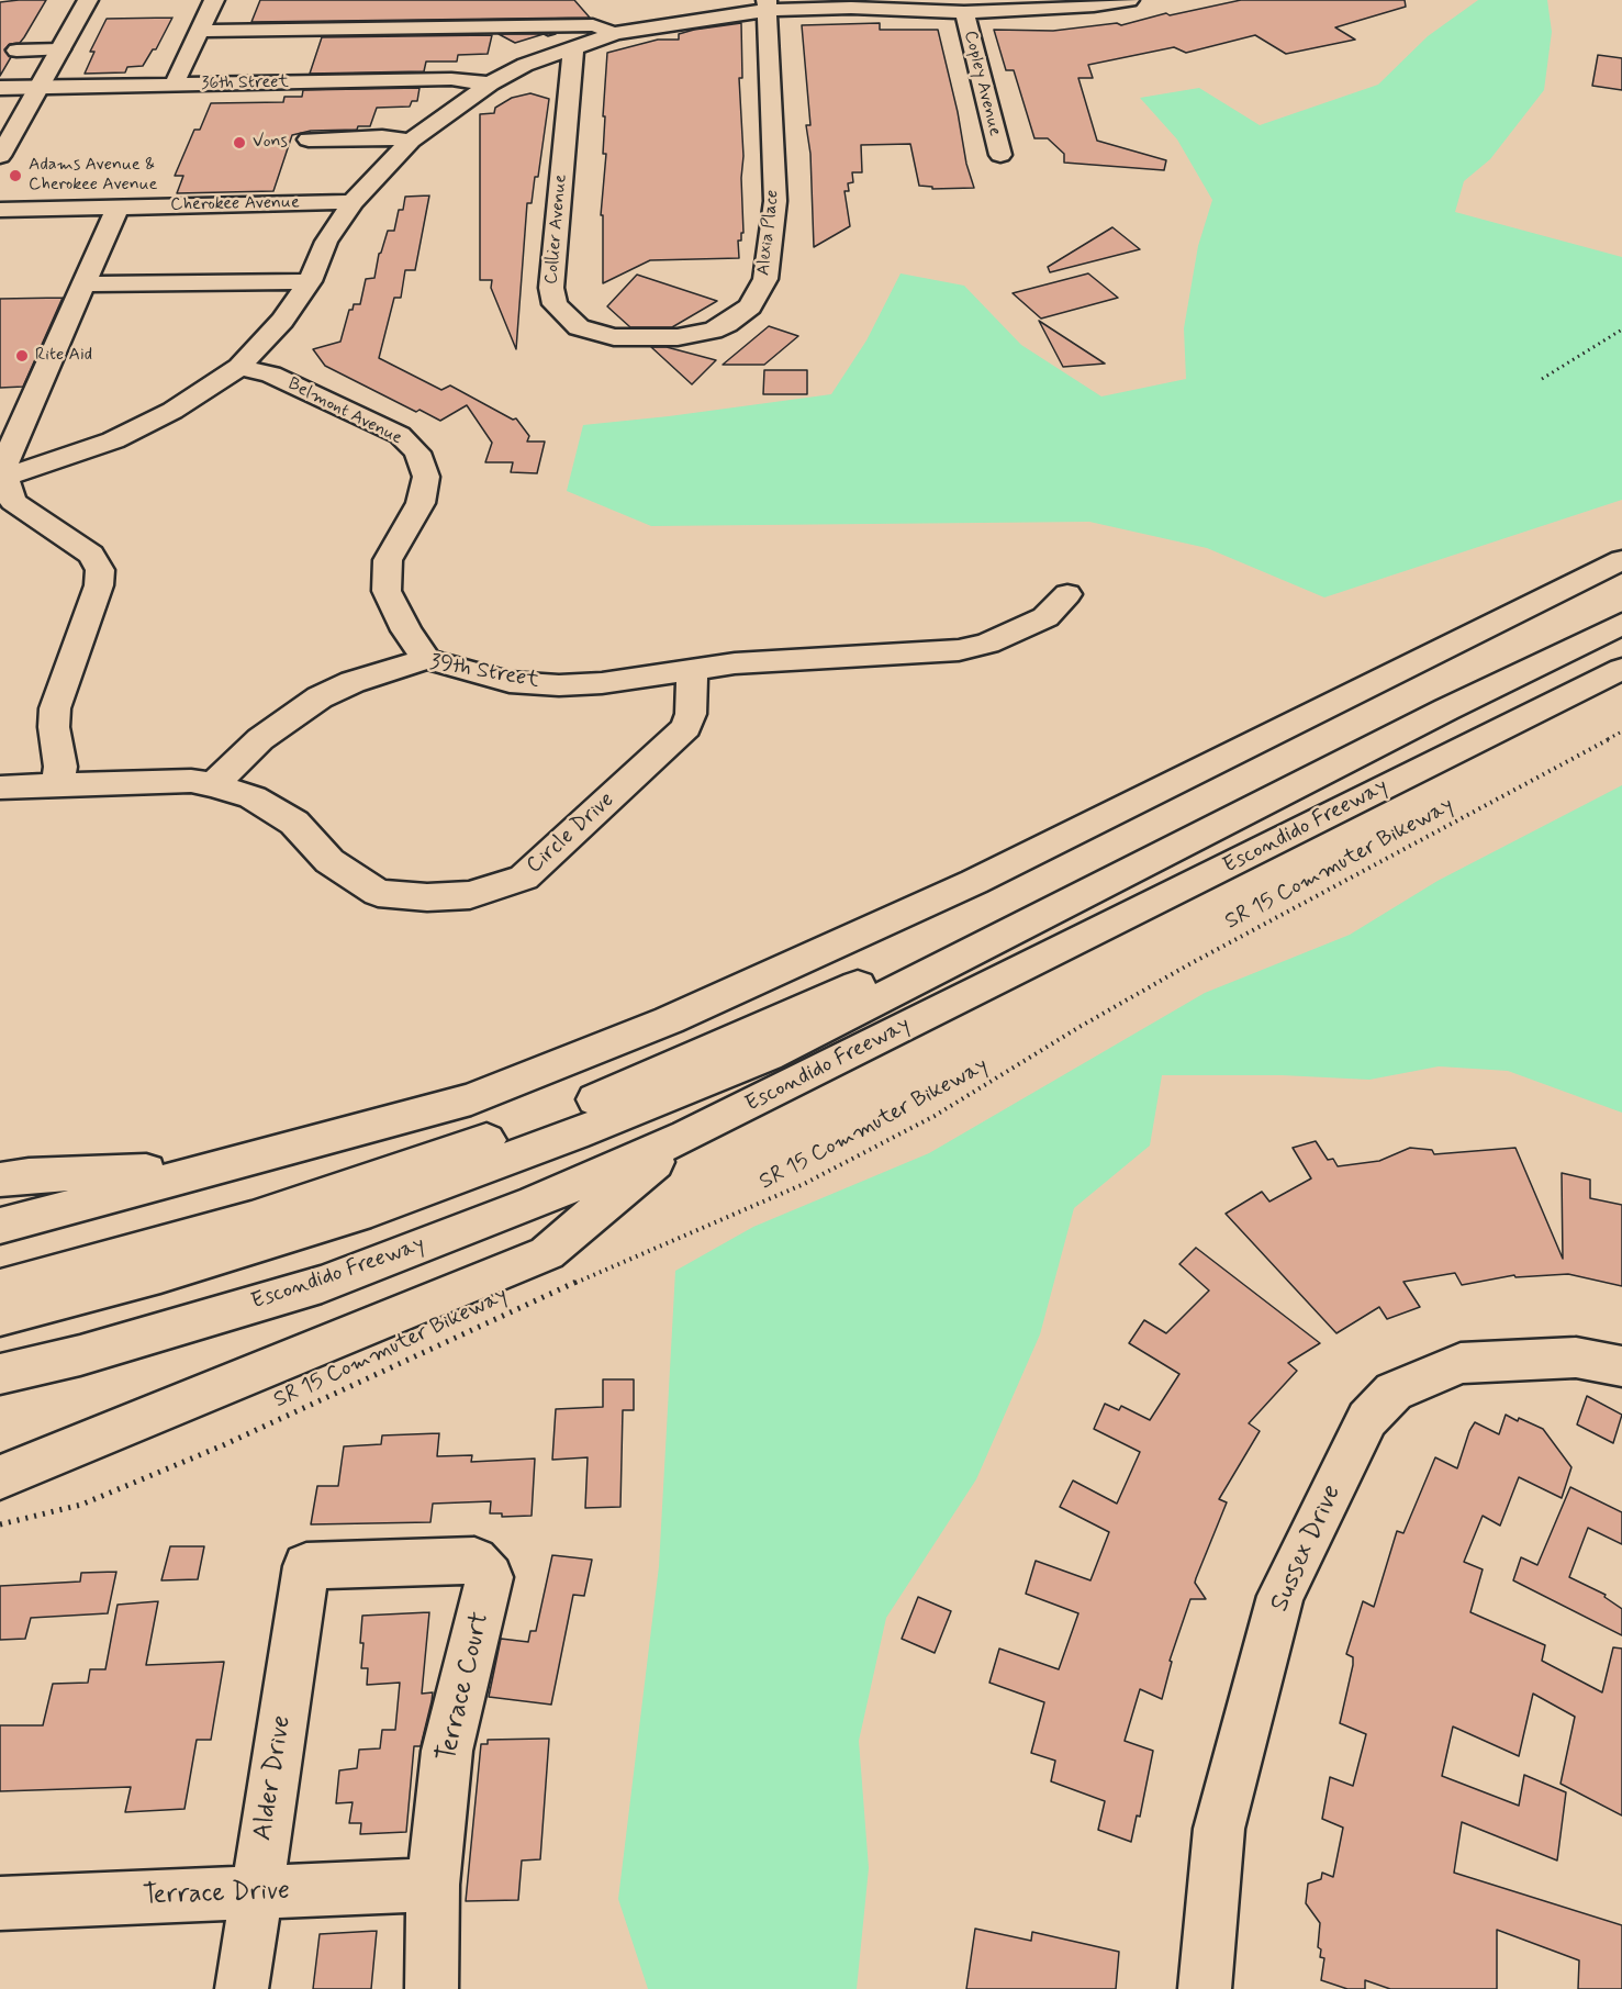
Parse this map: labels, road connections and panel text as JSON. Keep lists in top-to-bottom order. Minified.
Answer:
{"streets":{"main road":["36th Street","Copley Avenue","Cherokee Avenue","Collier Avenue","Alexia Place","Belmont Avenue","39th Street","Escondido Freeway","Circle Drive","Sussex Drive","Terrace Court","Alder Drive","Terrace Drive"],"path":["SR 15 Commuter Bikeway"]},"crossings":[["Collier Avenue","Alexia Place"],["Belmont Avenue","39th Street"],["39th Street","Circle Drive"],["Terrace Court","Alder Drive"],["Terrace Court","Terrace Drive"],["Alder Drive","Terrace Drive"]],"places":["Vons","Adams Avenue & Cherokee Avenue","Rite Aid"]}
